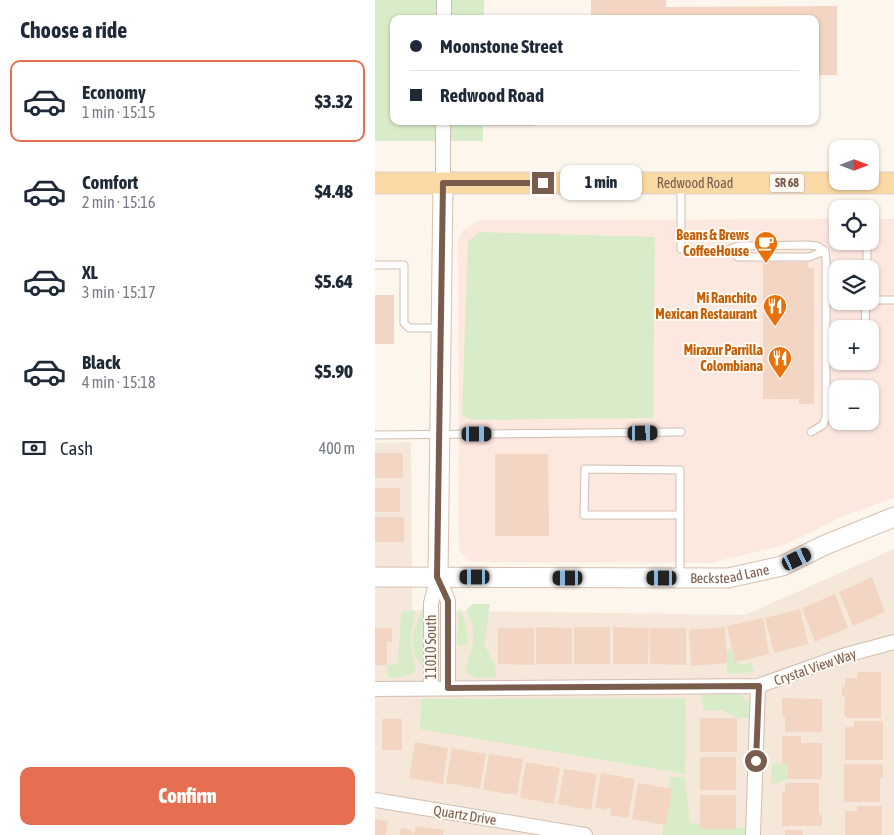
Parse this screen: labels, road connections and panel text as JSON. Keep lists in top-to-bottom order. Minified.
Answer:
{"streets":{"main road":["Redwood Road","SR 68"],"street":["Beckstead Lane","11010 South","Crystal View Way","Quartz Drive"]},"crossings":[["Redwood Road","11010 South"],["Beckstead Lane","11010 South"],["11010 South","Crystal View Way"]],"places":{"cafe":["Beans & Brews CoffeeHouse"],"restaurant":["Mi Ranchito Mexican Restaurant","Mirazur Parrilla Colombiana"]},"north":"right","page":{"heading":"Choose a ride","banner":["Moonstone Street","Redwood Road"],"list":[{"name":"Economy","note":"1 min · 15:15","value":"$3.32"},{"name":"Comfort","note":"2 min · 15:16","value":"$4.48"},{"name":"XL","note":"3 min · 15:17","value":"$5.64"},{"name":"Black","note":"4 min · 15:18","value":"$5.90"}],"map_buttons":["+","−"],"bubble":"1 min","pay":["Cash","400 m"],"buttons":"Confirm"}}
